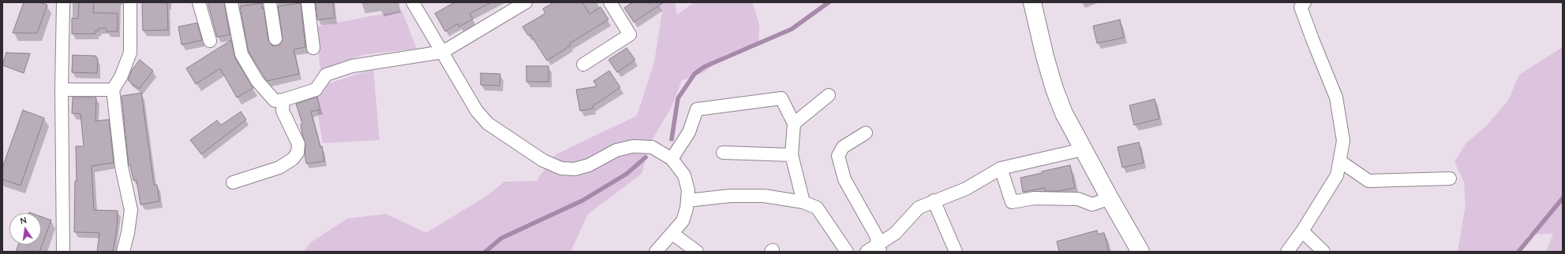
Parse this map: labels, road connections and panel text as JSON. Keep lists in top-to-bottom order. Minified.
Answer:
{"north":"top"}
